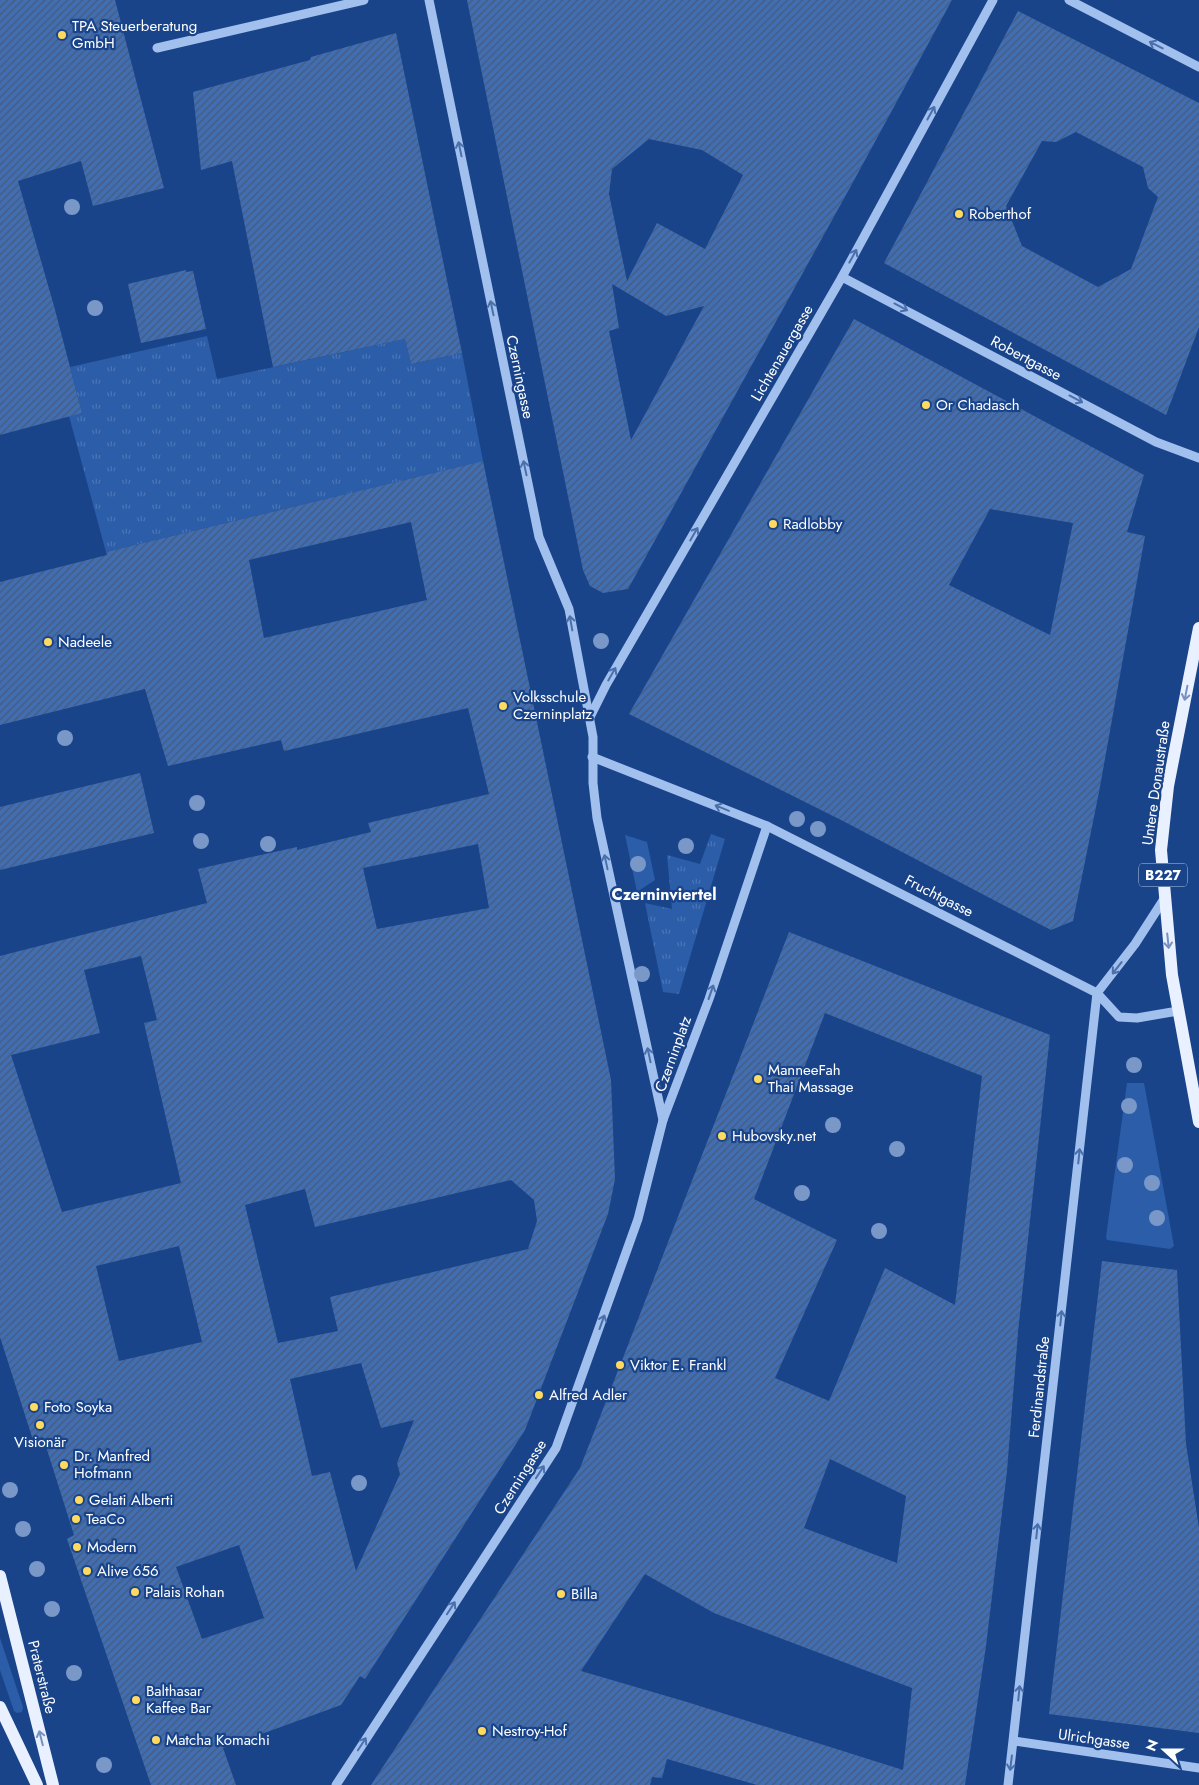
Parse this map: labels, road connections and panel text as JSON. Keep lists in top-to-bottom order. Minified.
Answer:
{"streets":{"main road":["Untere Donaustraße","B227","Praterstraße"],"street":["Lichtenauergasse","Robertgasse","Czerningasse","Fruchtgasse","Czerninplatz","Ferdinandstraße","Ulrichgasse"]},"crossings":[["Lichtenauergasse","Robertgasse"],["Lichtenauergasse","Czerningasse"],["Czerningasse","Czerninplatz"],["Untere Donaustraße","Fruchtgasse"],["Fruchtgasse","Czerninplatz"],["Fruchtgasse","Ferdinandstraße"],["Ferdinandstraße","Ulrichgasse"]],"one_way":["Lichtenauergasse","Robertgasse","Czerningasse","Untere Donaustraße","Czerninplatz","Ferdinandstraße"],"districts":["Czerninviertel"],"places":["TPA Steuerberatung GmbH","Roberthof","Or Chadasch","Radlobby","Nadeele","Volksschule Czerninplatz","ManneeFah Thai Massage","Hubovsky.net","Viktor E. Frankl","Alfred Adler","Foto Soyka","Visionär","Dr. Manfred Hofmann","Gelati Alberti","TeaCo","Modern","Alive 656","Palais Rohan","Billa","Balthasar Kaffee Bar","Nestroy-Hof","Matcha Komachi"],"north":"left"}
